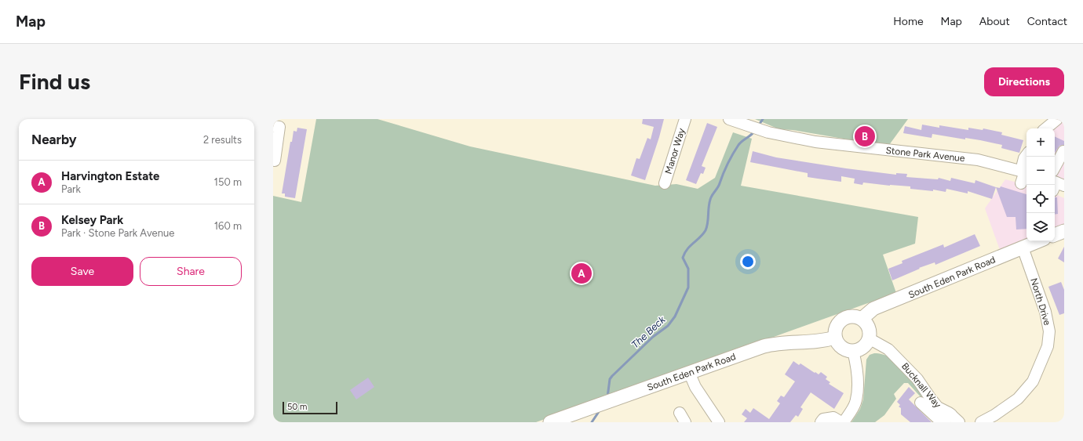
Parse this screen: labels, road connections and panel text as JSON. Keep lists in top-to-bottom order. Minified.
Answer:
{"streets":{"main road":["South Eden Park Road"],"street":["Manor Way","Stone Park Avenue","North Drive","Bucknall Way"]},"crossings":[["South Eden Park Road","North Drive"],["South Eden Park Road","Bucknall Way"]],"water":["The Beck"],"scale_bar":"50 m","page":{"header":"Map","nav":["Home","Map","About","Contact"],"buttons":["Directions",["Save","Share"]],"title":"Find us","heading":["Nearby","2 results"],"pins":["B","A"],"map_buttons":["+","−"],"list":[{"mark":"A","name":"Harvington Estate","note":"Park","value":"150 m"},{"mark":"B","name":"Kelsey Park","note":"Park · Stone Park Avenue","value":"160 m"}],"scale":"50 m"}}
